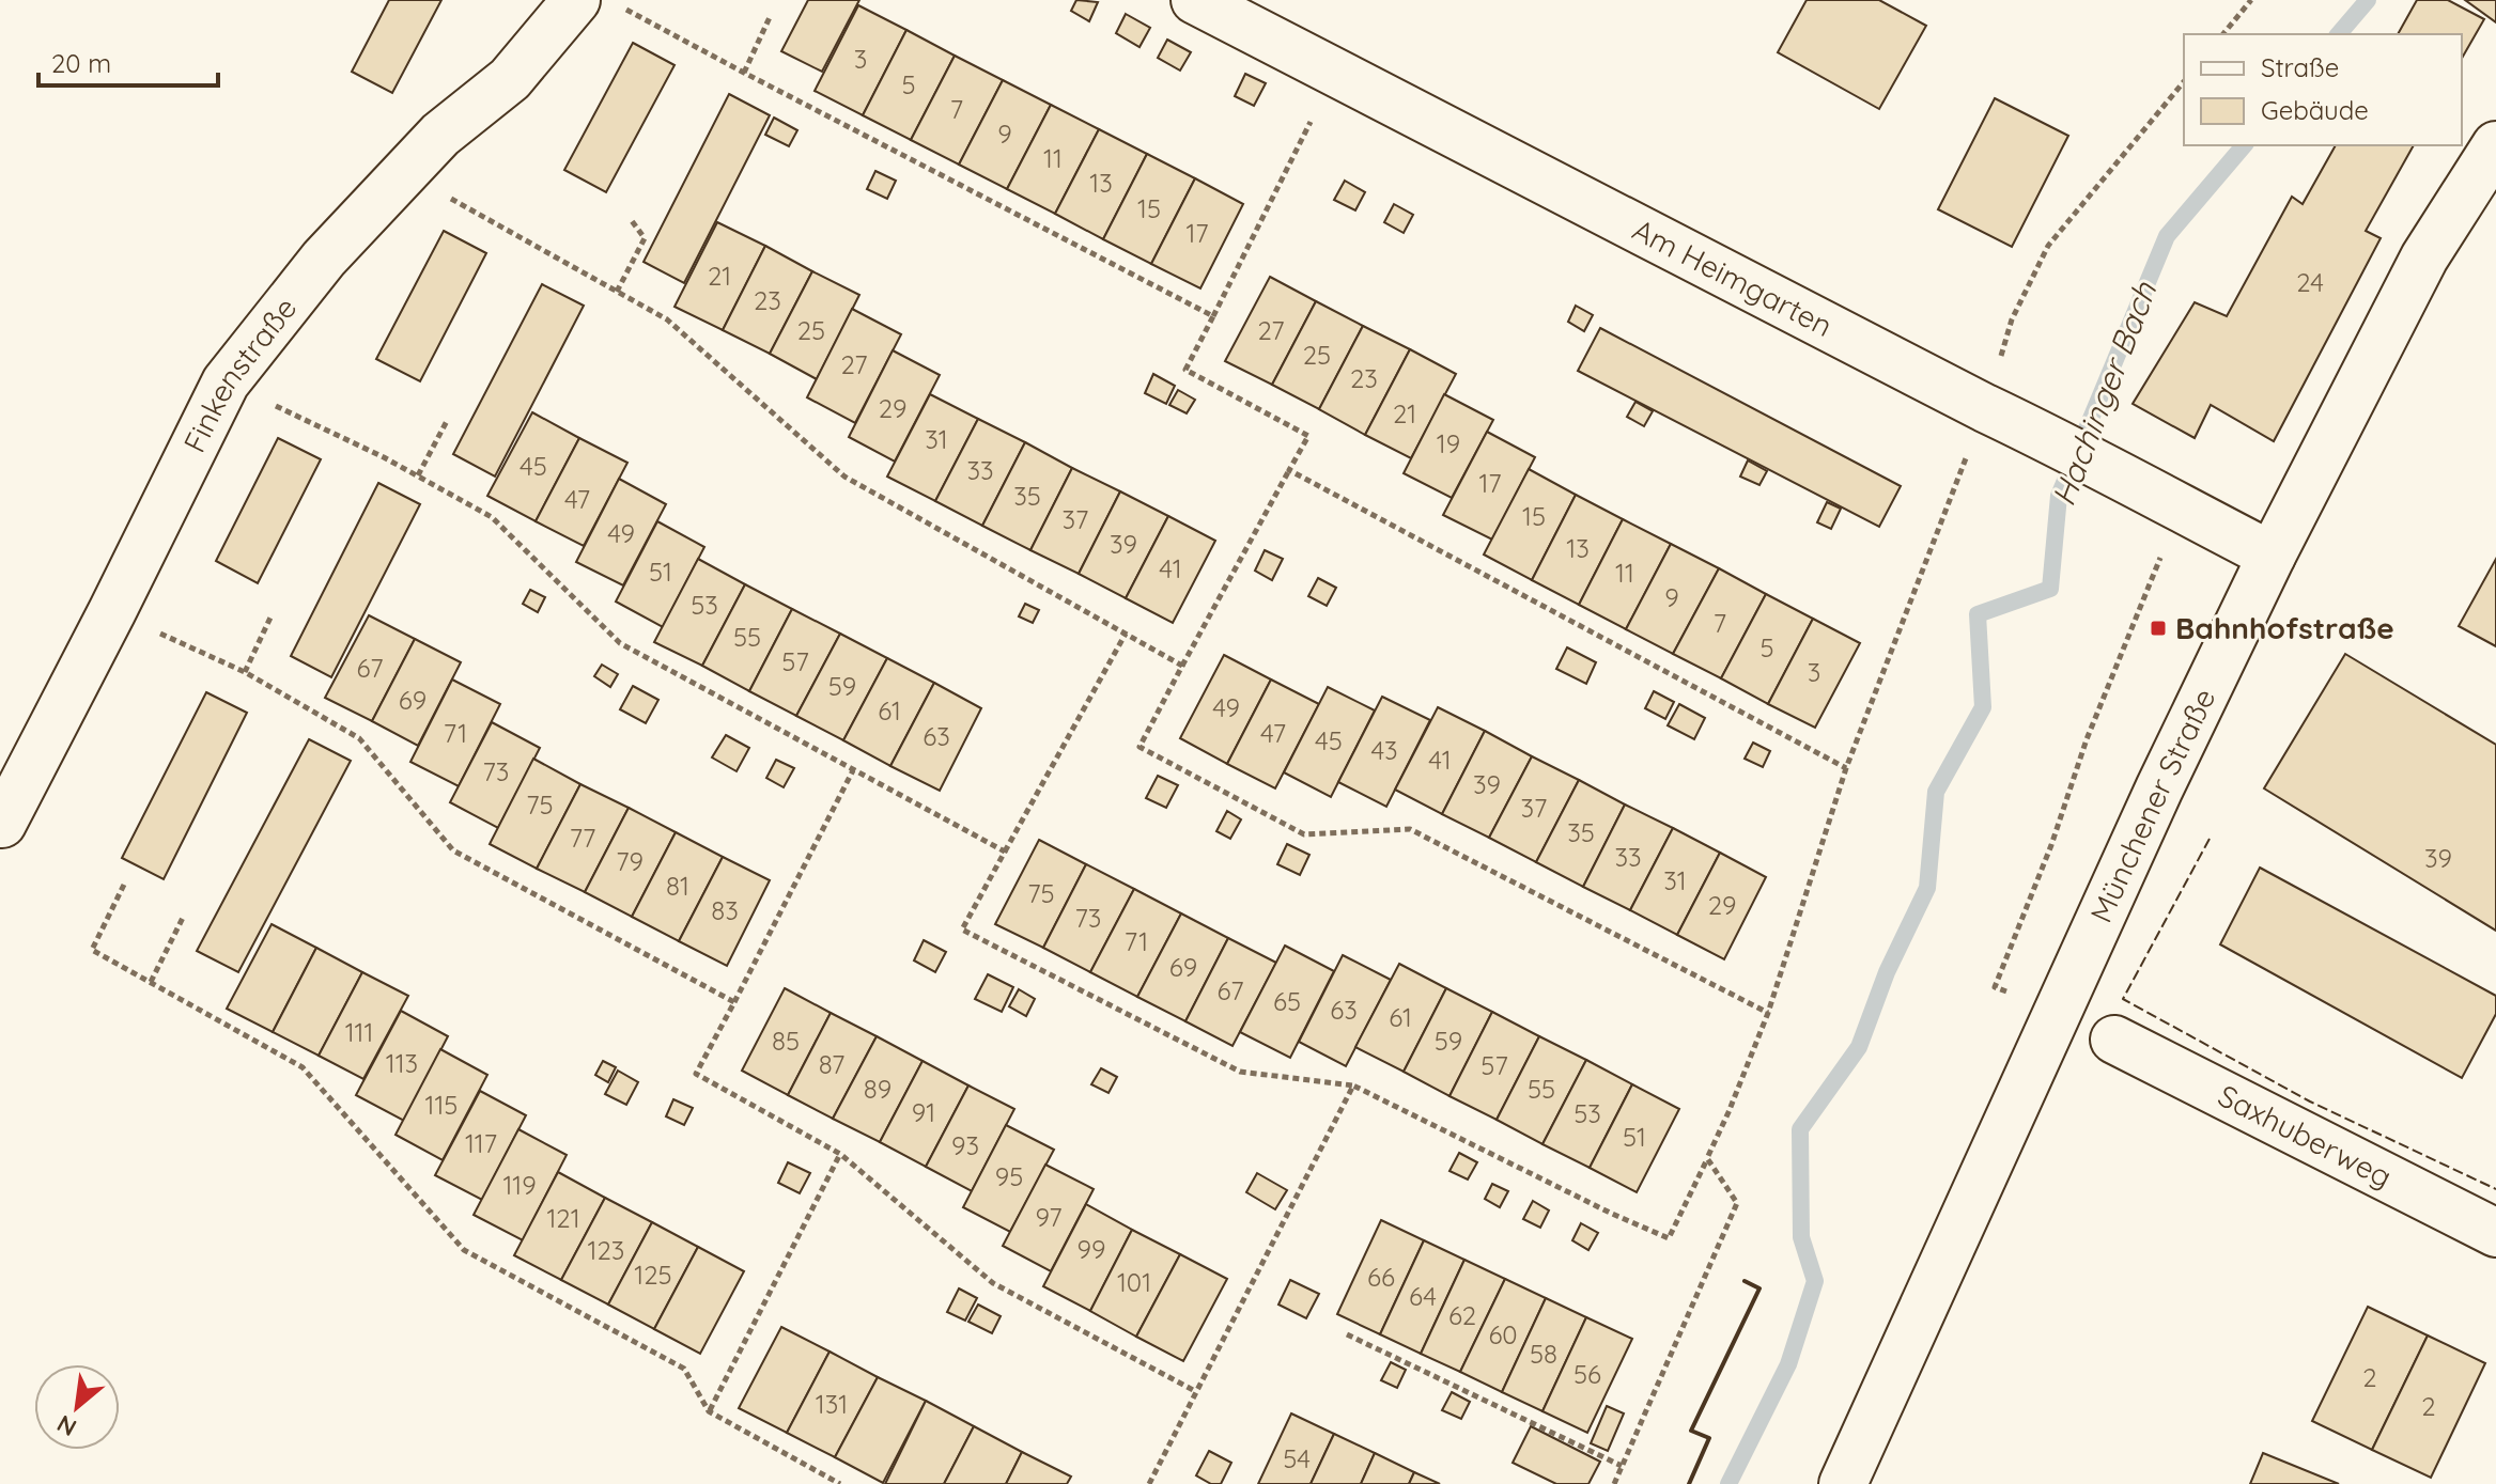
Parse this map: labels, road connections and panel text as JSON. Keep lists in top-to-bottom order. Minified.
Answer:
{"streets":{"street":["Am Heimgarten","Finkenstraße","Münchener Straße","Saxhuberweg"]},"crossings":[["Am Heimgarten","Münchener Straße"]],"water":["Hachinger Bach"],"places":{"transit":["Bahnhofstraße"]},"house_numbers":["3","5","7","9","11","13","15","17","21","24","23","25","27","25","27","23","29","21","31","19","45","33","17","35","47","15","37","49","39","13","41","51","11","9","53","7","55","5","57","67","3","59","69","49","61","71","47","63","45","43","41","73","39","75","37","35","77","33","39","79","31","81","75","29","83","73","71","69","67","65","63","61","111","85","59","113","87","57","89","55","115","91","53","51","117","93","95","119","97","121","99","123","125","66","101","64","62","60","58","56","2","131","2","54"],"legend":["Straße","Gebäude"],"scale_bar":"20 m","north":"bottom left"}
